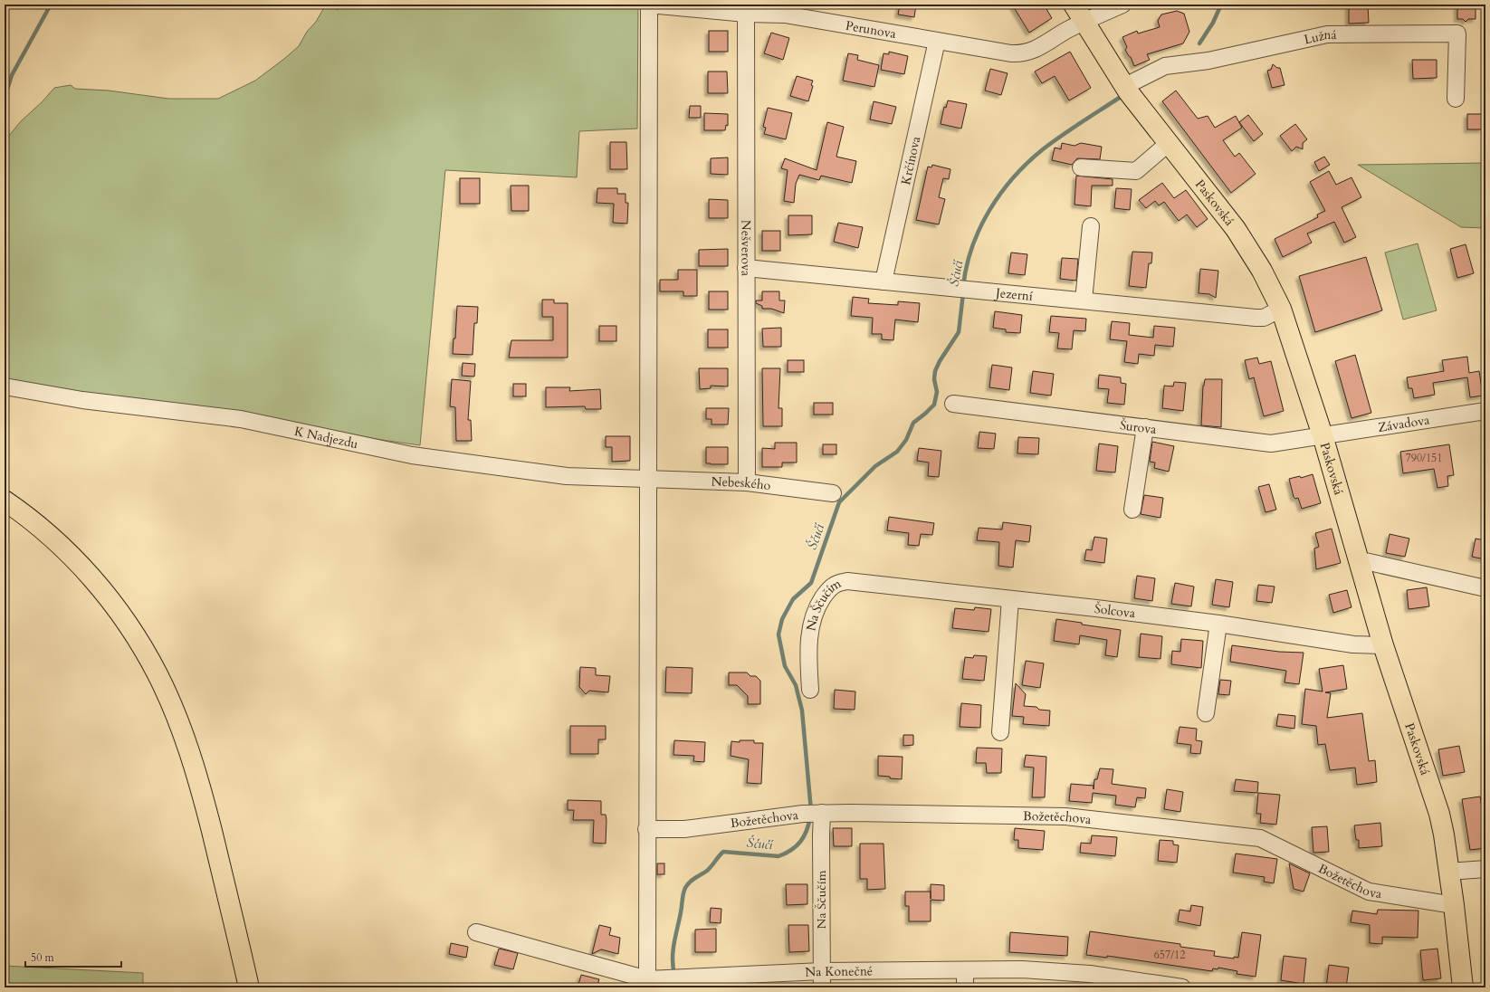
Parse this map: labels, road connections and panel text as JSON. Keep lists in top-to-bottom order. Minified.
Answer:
{"streets":{"main road":["Paskovská"],"street":["Perunova","Lužná","Krčínova","Nešverova","Jezerní","Závadova","Šurova","K Nadjezdu","Nebeského","Na Ščučím","Šolcova","Božetěchova","Na Konečné"]},"crossings":[["Perunova","Krčínova"],["Perunova","Paskovská"],["Perunova","Nešverova"],["Lužná","Paskovská"],["Krčínova","Jezerní"],["Paskovská","Jezerní"],["Paskovská","Závadova"],["Paskovská","Šurova"],["Paskovská","Šolcova"],["Paskovská","Božetěchova"],["Nešverova","Jezerní"],["Nešverova","Nebeského"],["Závadova","Šurova"],["K Nadjezdu","Nebeského"],["Na Ščučím","Šolcova"],["Na Ščučím","Božetěchova"],["Na Ščučím","Na Konečné"]],"water":["Ščučí"],"house_numbers":["790/151","657/12"],"scale_bar":"50 m"}
